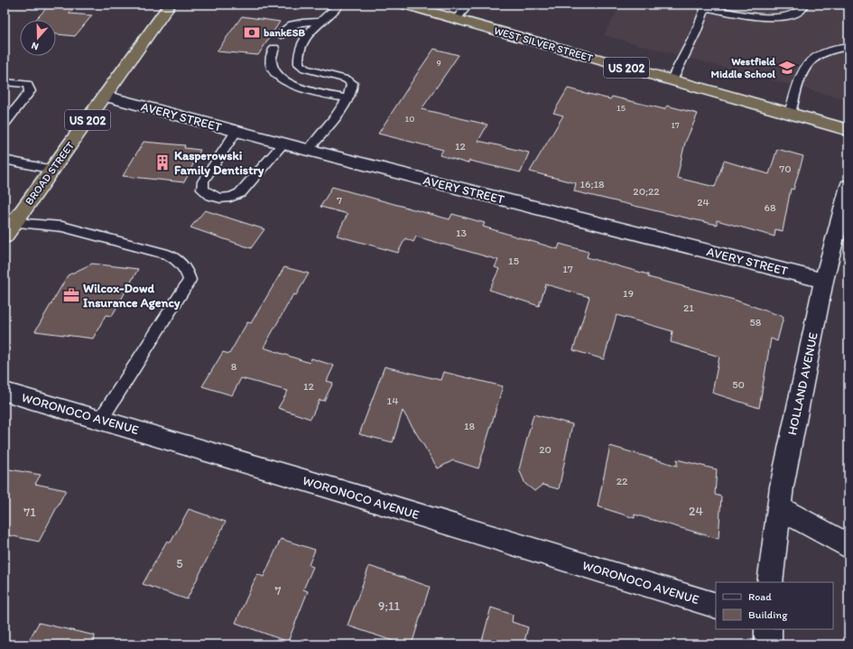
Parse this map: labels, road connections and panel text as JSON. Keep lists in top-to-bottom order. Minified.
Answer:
{"streets":{"highway":["WEST SILVER STREET","US 202","BROAD STREET"],"street":["AVERY STREET","HOLLAND AVENUE","WORONOCO AVENUE"]},"crossings":[["AVERY STREET","BROAD STREET"],["AVERY STREET","HOLLAND AVENUE"]],"places":{"bank":["bankESB"],"school or university":["Westfield Middle School"],"building":["Kasperowski Family Dentistry"],"office":["Wilcox-Dowd Insurance Agency"]},"house_numbers":["9","15","10","17","12","70","16;18","20;22","7","24","68","13","15","17","19","21","58","8","50","12","14","18","20","22","24","71","5","7","9;11"],"legend":["Road","Building"],"north":"bottom"}
